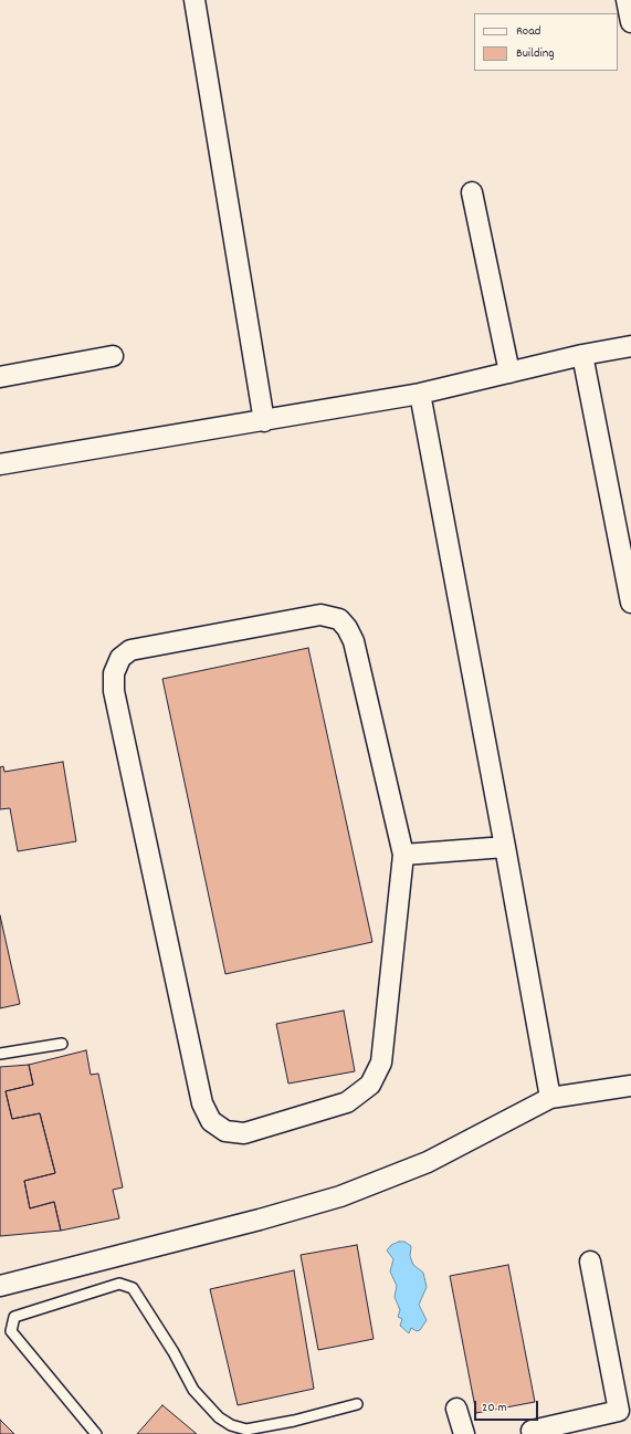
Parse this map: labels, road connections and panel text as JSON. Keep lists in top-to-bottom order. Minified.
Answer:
{"legend":["Road","Building"],"scale_bar":"20 m"}
